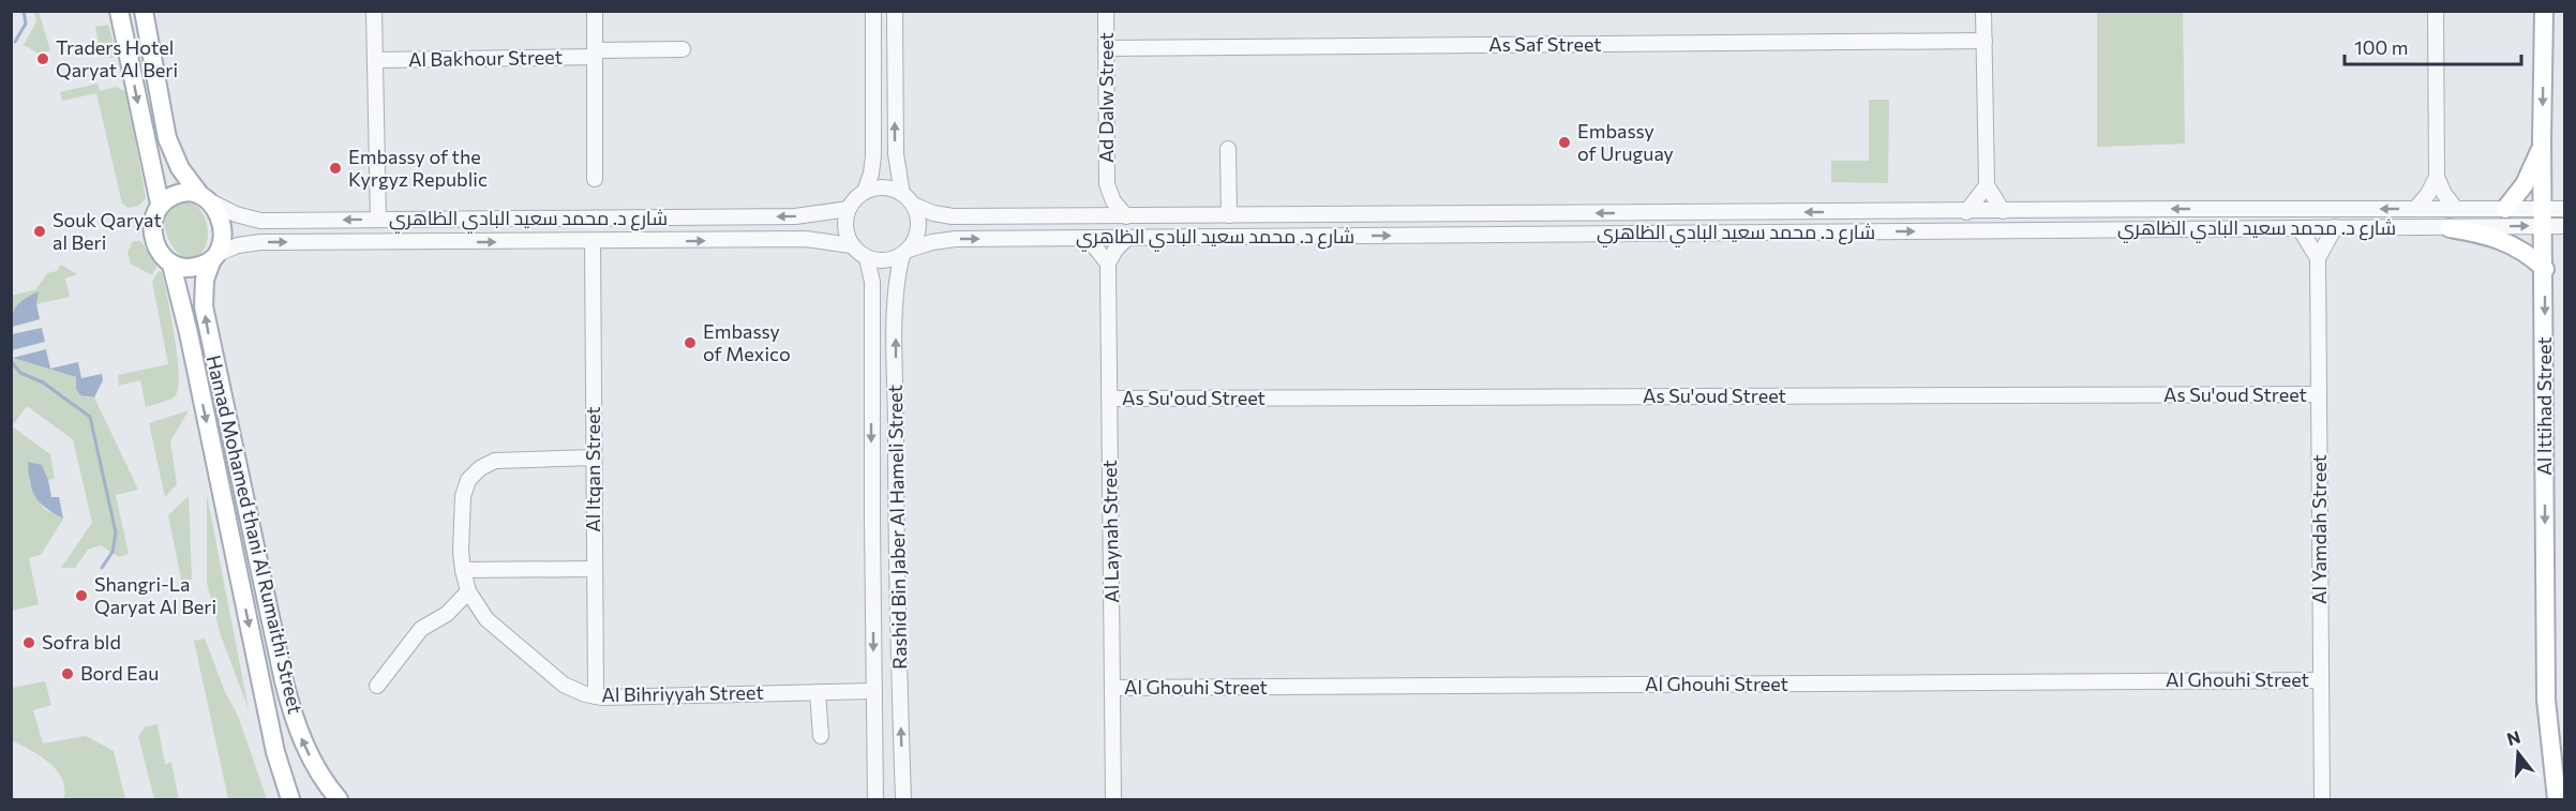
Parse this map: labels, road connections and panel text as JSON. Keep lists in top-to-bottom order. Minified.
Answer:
{"streets":{"main road":["Al Ittihad Street","Hamad Mohamed thani Al Rumaithi Street"],"street":["As Saf Street","Al Bakhour Street","Ad Dalw Street","شارع د. محمد سعيد البادي الظاهري","As Su'oud Street","Al Itqan Street","Rashid Bin Jaber Al Hameli Street","Al Yamdah Street","Al Laynah Street","Al Ghouhi Street","Al Bihriyyah Street"]},"crossings":[["As Saf Street","Ad Dalw Street"],["Ad Dalw Street","شارع د. محمد سعيد البادي الظاهري"],["شارع د. محمد سعيد البادي الظاهري","Al Ittihad Street"],["شارع د. محمد سعيد البادي الظاهري","Al Itqan Street"],["شارع د. محمد سعيد البادي الظاهري","Rashid Bin Jaber Al Hameli Street"],["شارع د. محمد سعيد البادي الظاهري","Hamad Mohamed thani Al Rumaithi Street"],["As Su'oud Street","Al Yamdah Street"],["As Su'oud Street","Al Laynah Street"],["Al Itqan Street","Al Bihriyyah Street"],["Rashid Bin Jaber Al Hameli Street","Al Bihriyyah Street"],["Al Yamdah Street","Al Ghouhi Street"],["Al Laynah Street","Al Ghouhi Street"]],"one_way":["Al Ittihad Street"],"places":["Traders Hotel Qaryat Al Beri","Embassy of Uruguay","Embassy of the Kyrgyz Republic","Souk Qaryat al Beri","Embassy of Mexico","Shangri-La Qaryat Al Beri","Sofra bld","Bord Eau"],"scale_bar":"100 m","north":"top"}
